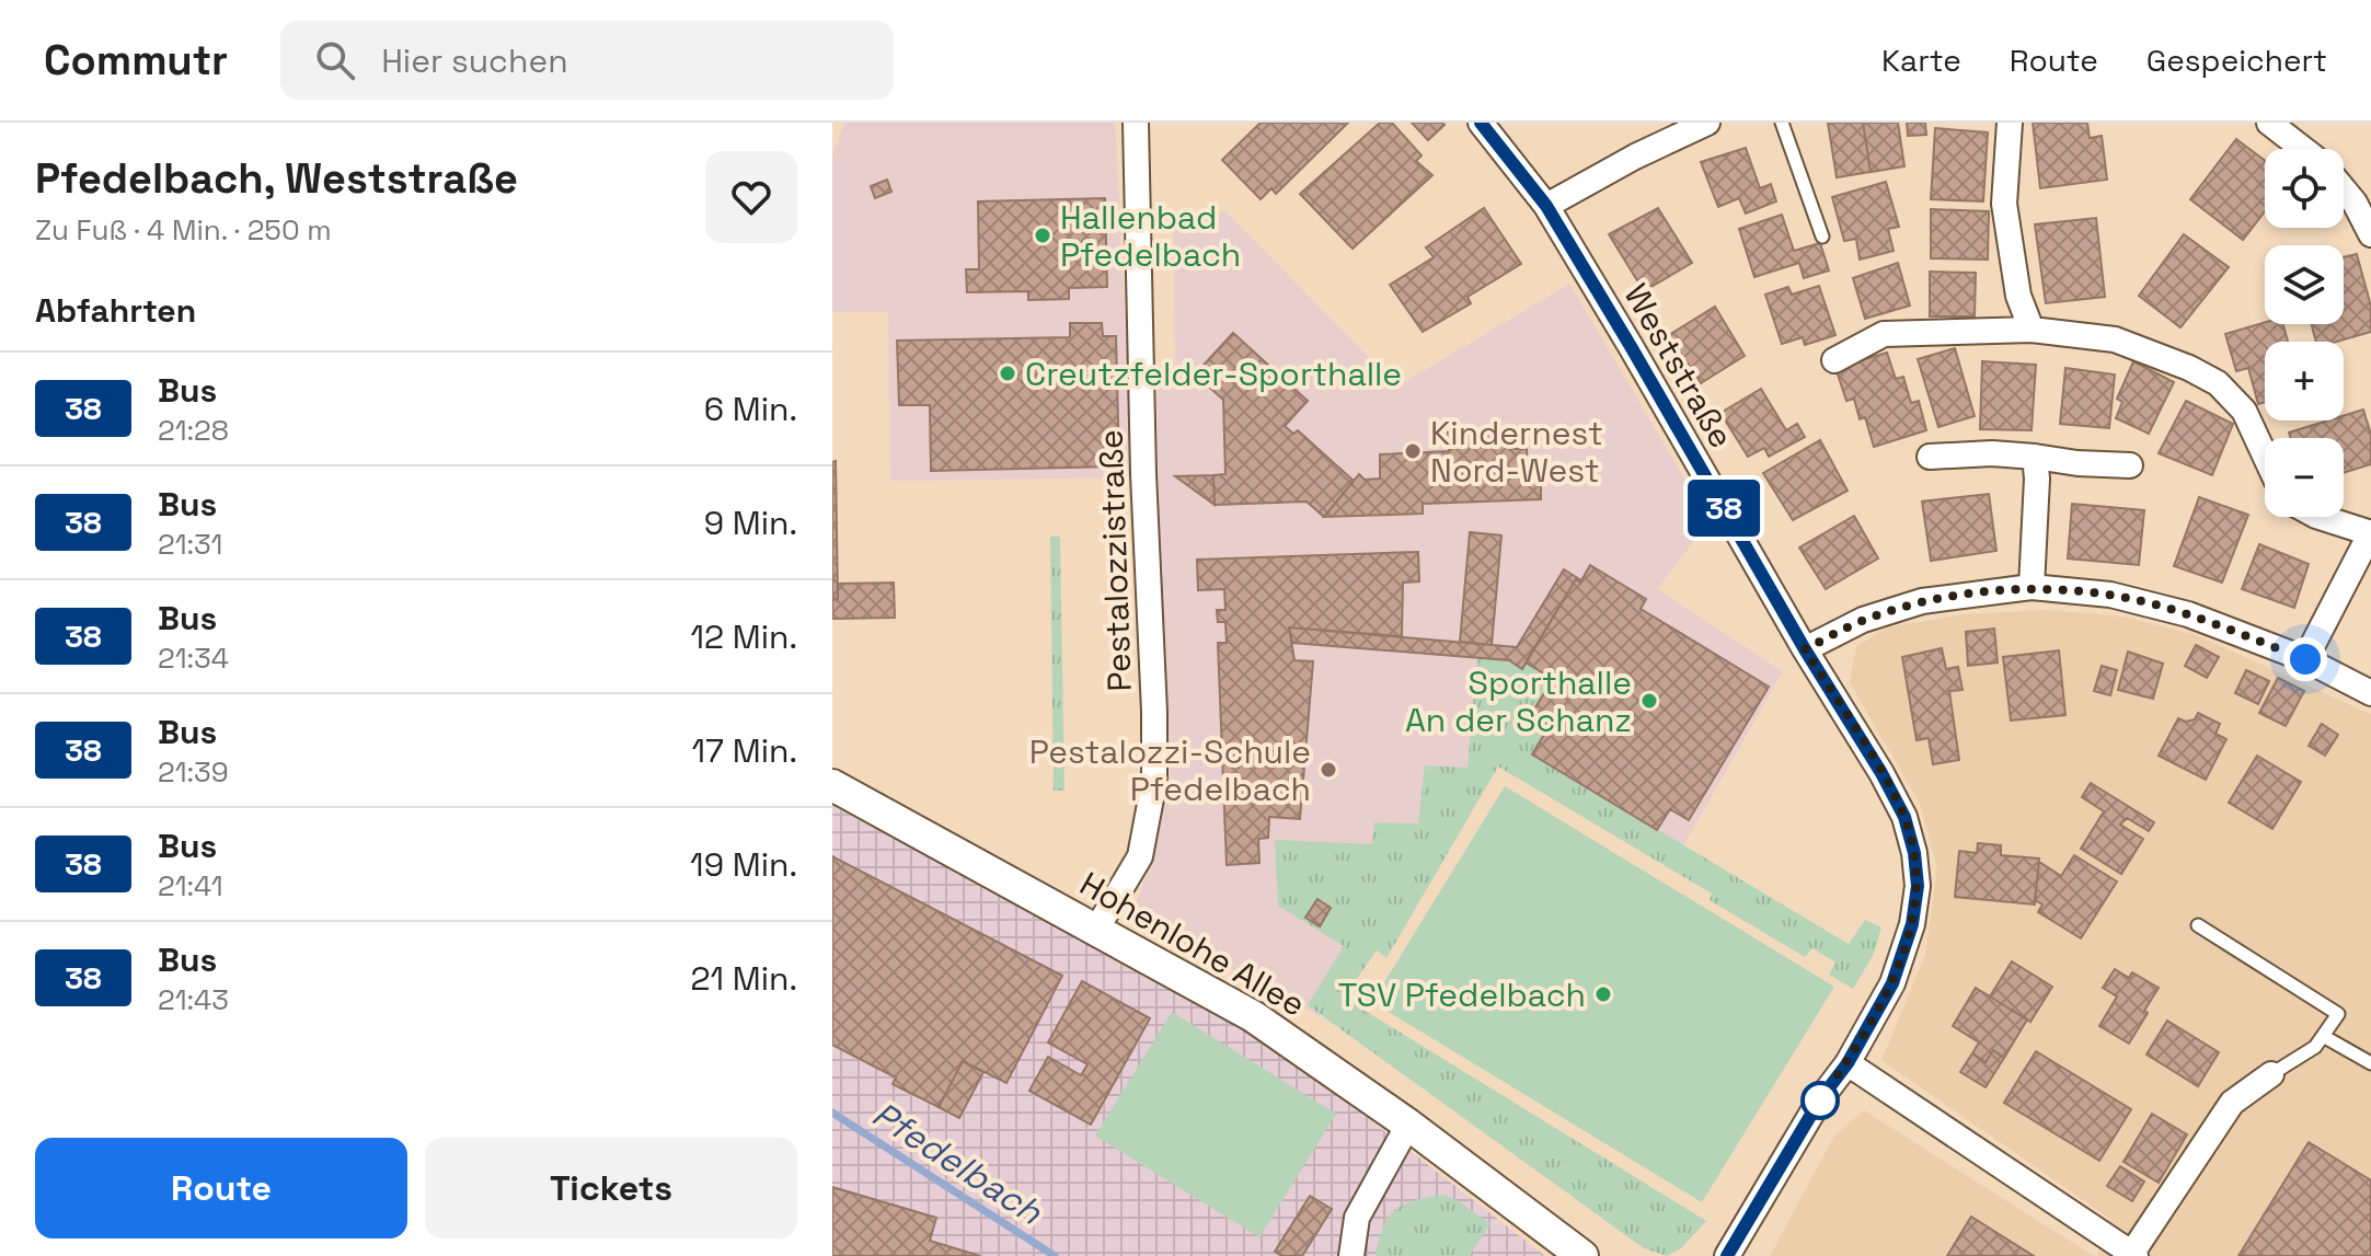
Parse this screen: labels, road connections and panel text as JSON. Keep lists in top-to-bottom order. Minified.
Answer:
{"streets":{"street":["Weststraße","Pestalozzistraße","Hohenlohe Allee"]},"crossings":[["Pestalozzistraße","Hohenlohe Allee"]],"water":["Pfedelbach"],"places":["Hallenbad Pfedelbach","Creutzfelder-Sporthalle","Kindernest Nord-West","Sporthalle An der Schanz","Pestalozzi-Schule Pfedelbach","TSV Pfedelbach"],"lines":["bus line 38"],"page":{"header":"Commutr","search":"Hier suchen","nav":["Karte","Route","Gespeichert"],"heading":[["Pfedelbach, Weststraße","Zu Fuß · 4 Min. · 250 m"],"Abfahrten"],"on_map":"38","map_buttons":["+","−"],"list":[{"mark":"38","name":"Bus","note":"21:28","value":"6 Min."},{"mark":"38","name":"Bus","note":"21:31","value":"9 Min."},{"mark":"38","name":"Bus","note":"21:34","value":"12 Min."},{"mark":"38","name":"Bus","note":"21:39","value":"17 Min."},{"mark":"38","name":"Bus","note":"21:41","value":"19 Min."},{"mark":"38","name":"Bus","note":"21:43","value":"21 Min."}],"buttons":["Route","Tickets"]}}
